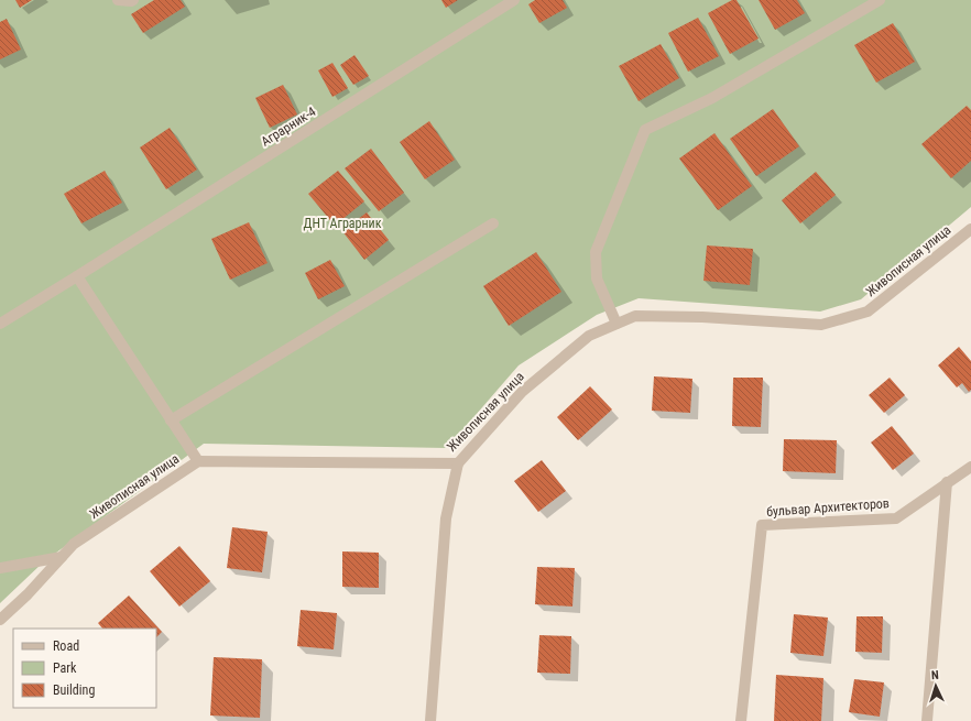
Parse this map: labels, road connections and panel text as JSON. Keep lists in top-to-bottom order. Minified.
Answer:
{"streets":{"street":["Аграрник-4","Живописная улица","бульвар Архитекторов"]},"parks":["ДНТ Аграрник"],"legend":["Road","Park","Building"],"north":"top"}
